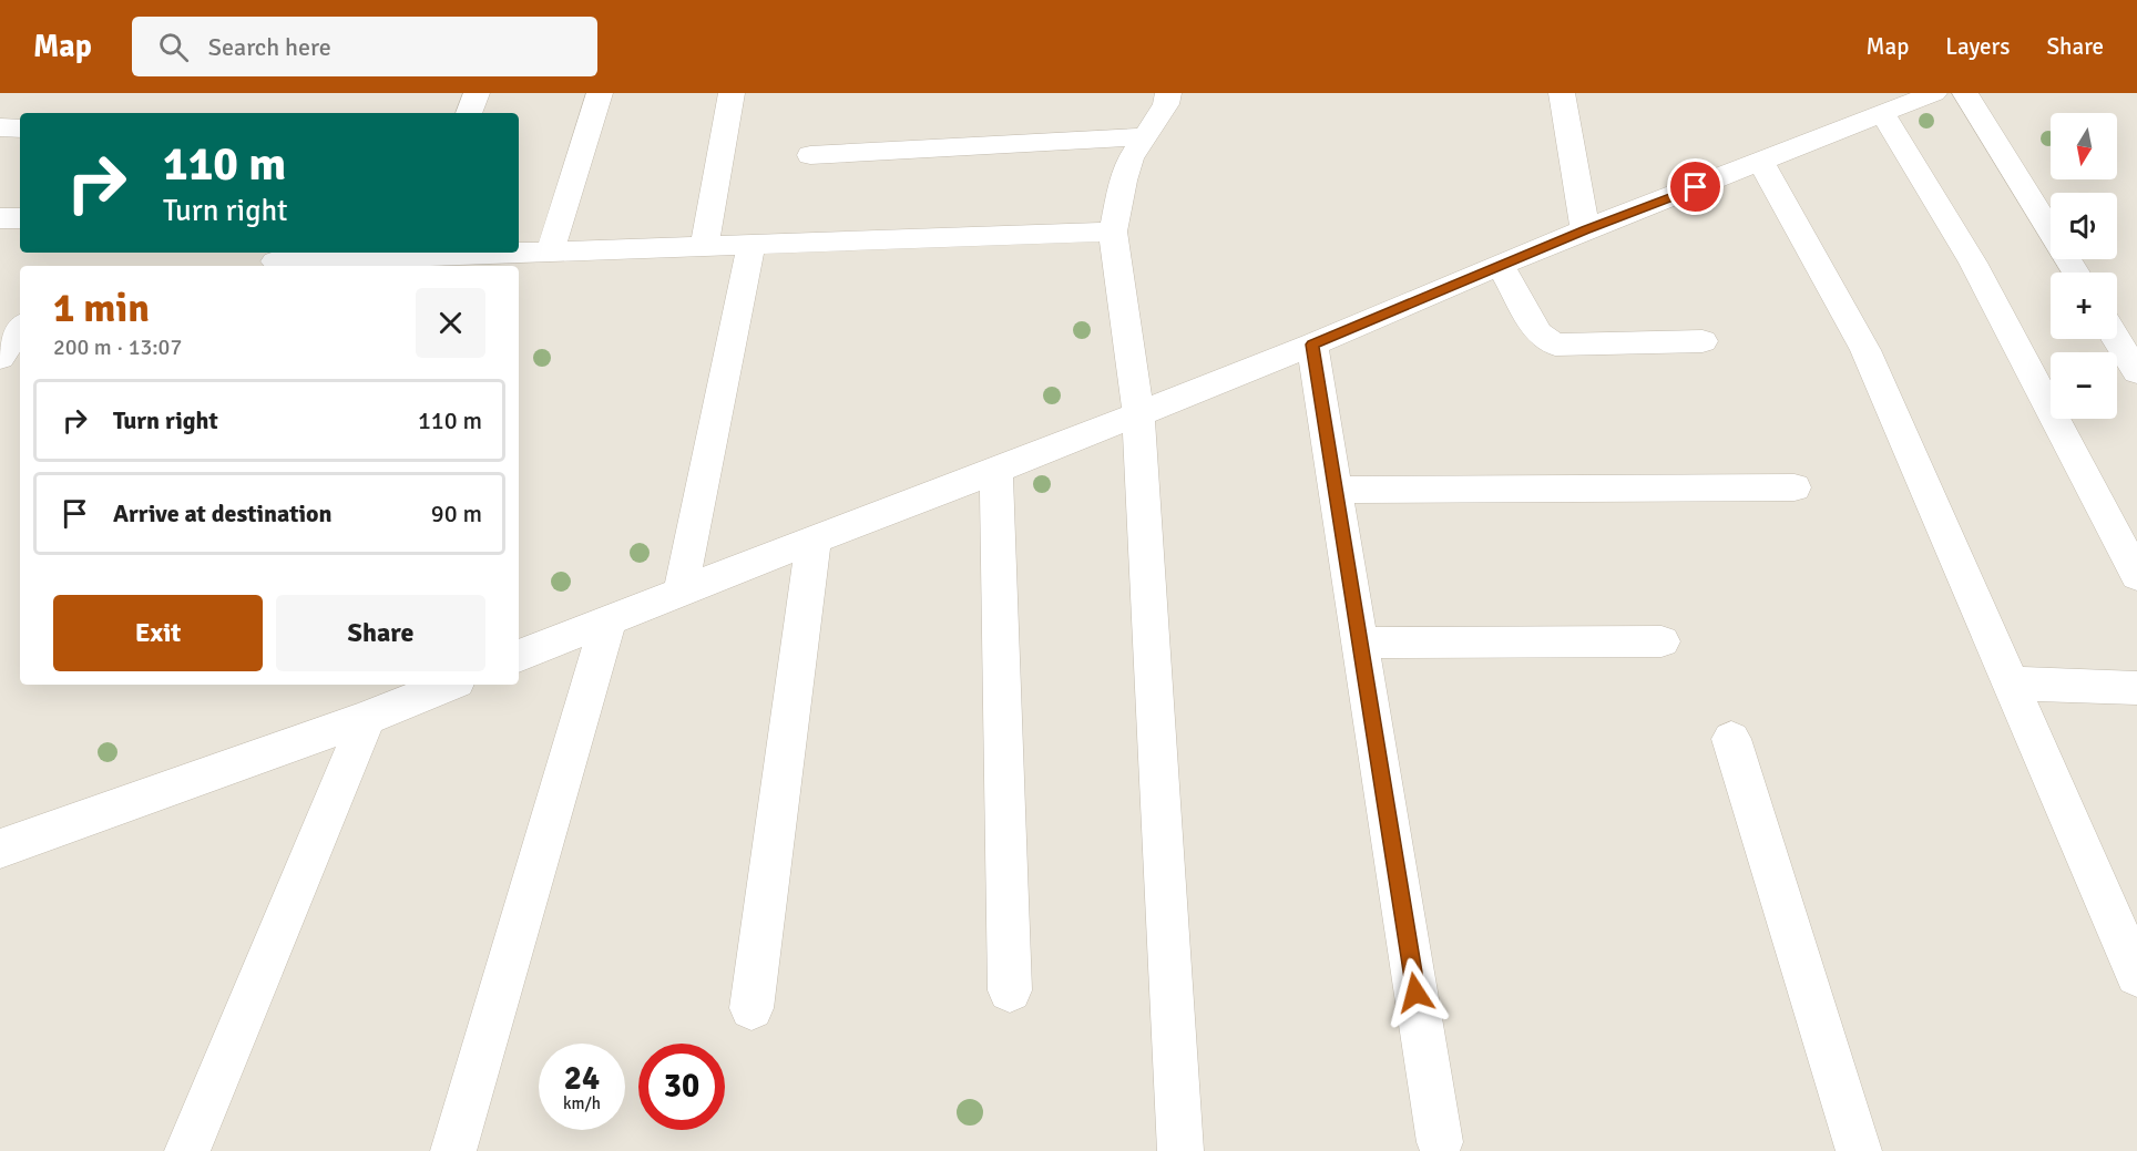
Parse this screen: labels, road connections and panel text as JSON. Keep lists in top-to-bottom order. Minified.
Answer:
{"north":"bottom","page":{"header":"Map","search":"Search here","nav":["Map","Layers","Share"],"map_buttons":["+","−"],"turn":["110 m","Turn right"],"heading":["1 min","200 m · 13:07"],"list":[{"name":"Turn right","value":"110 m"},{"name":"Arrive at destination","value":"90 m"}],"buttons":["Exit","Share"],"speed":"24 km/h","limit":"30"}}
